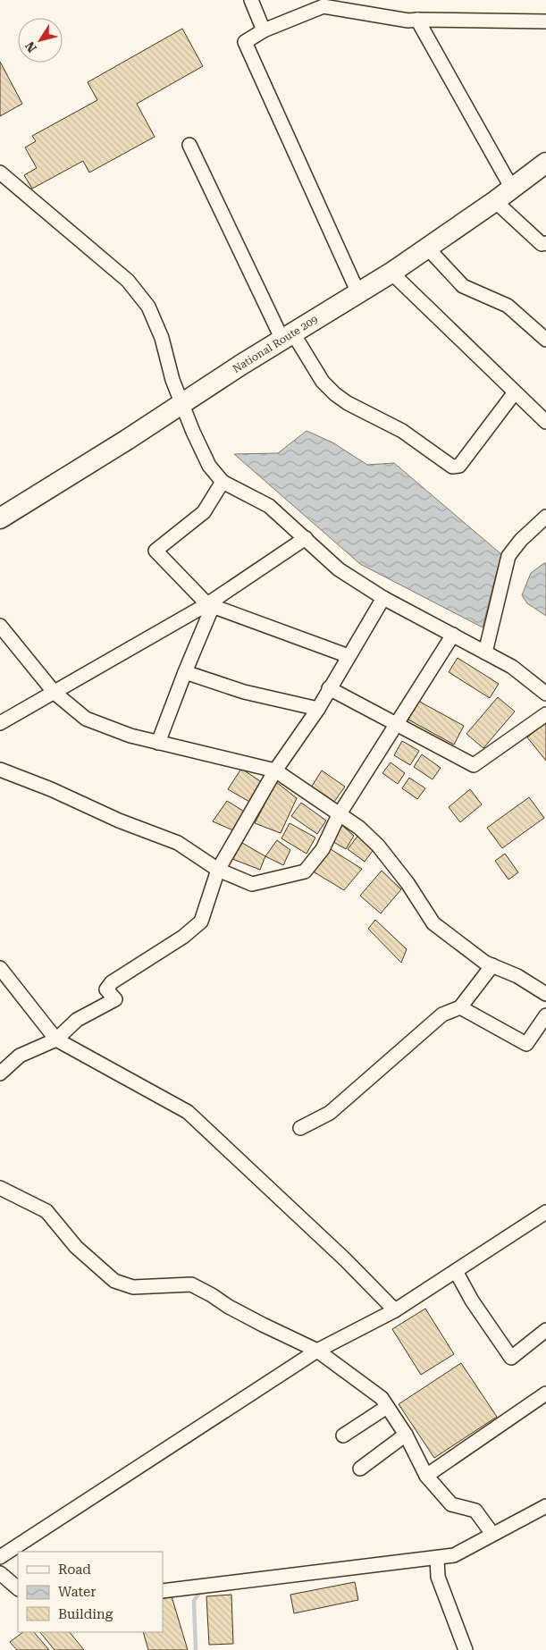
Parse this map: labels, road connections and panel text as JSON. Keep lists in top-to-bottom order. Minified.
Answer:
{"streets":{"highway":["National Route 209"]},"legend":["Road","Water","Building"],"north":"bottom left"}
